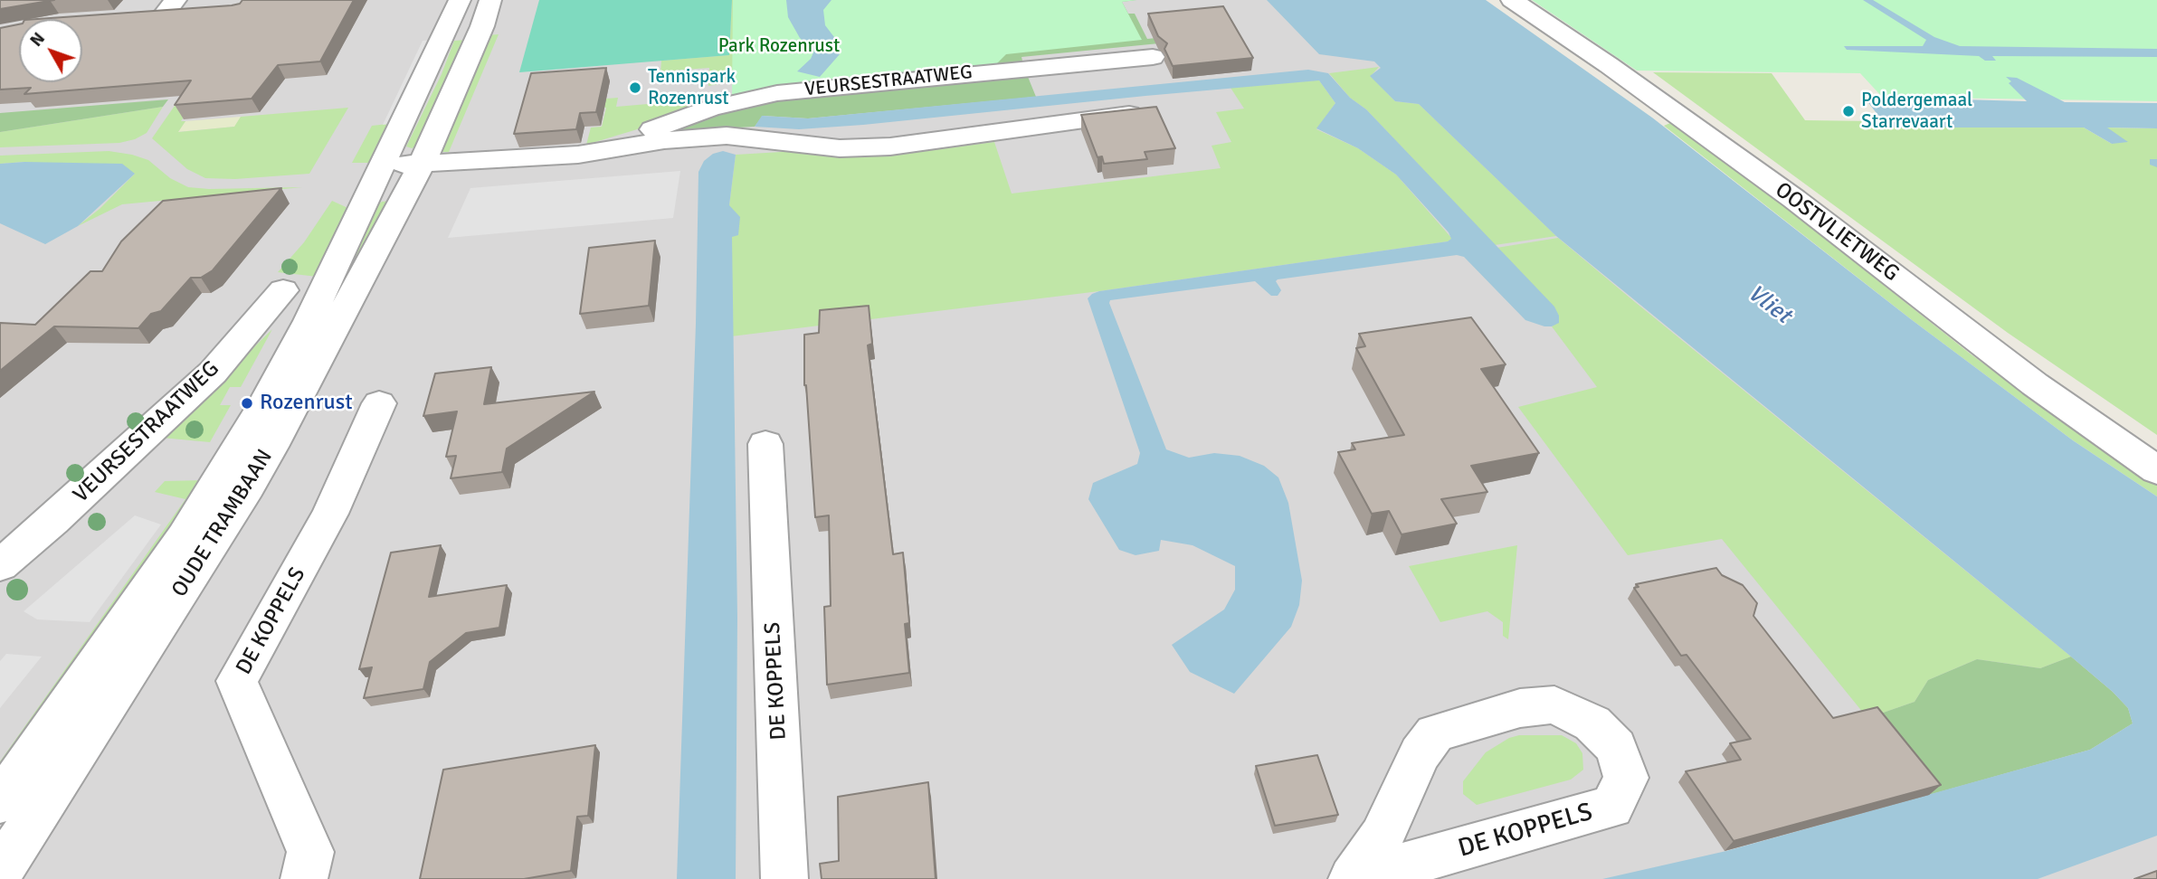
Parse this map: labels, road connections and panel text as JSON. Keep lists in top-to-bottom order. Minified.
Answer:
{"streets":{"street":["VEURSESTRAATWEG","OOSTVLIETWEG","OUDE TRAMBAAN","DE KOPPELS"]},"water":["Vliet"],"parks":["Park Rozenrust"],"places":["Tennispark Rozenrust","Poldergemaal Starrevaart","Rozenrust"],"north":"top left"}
